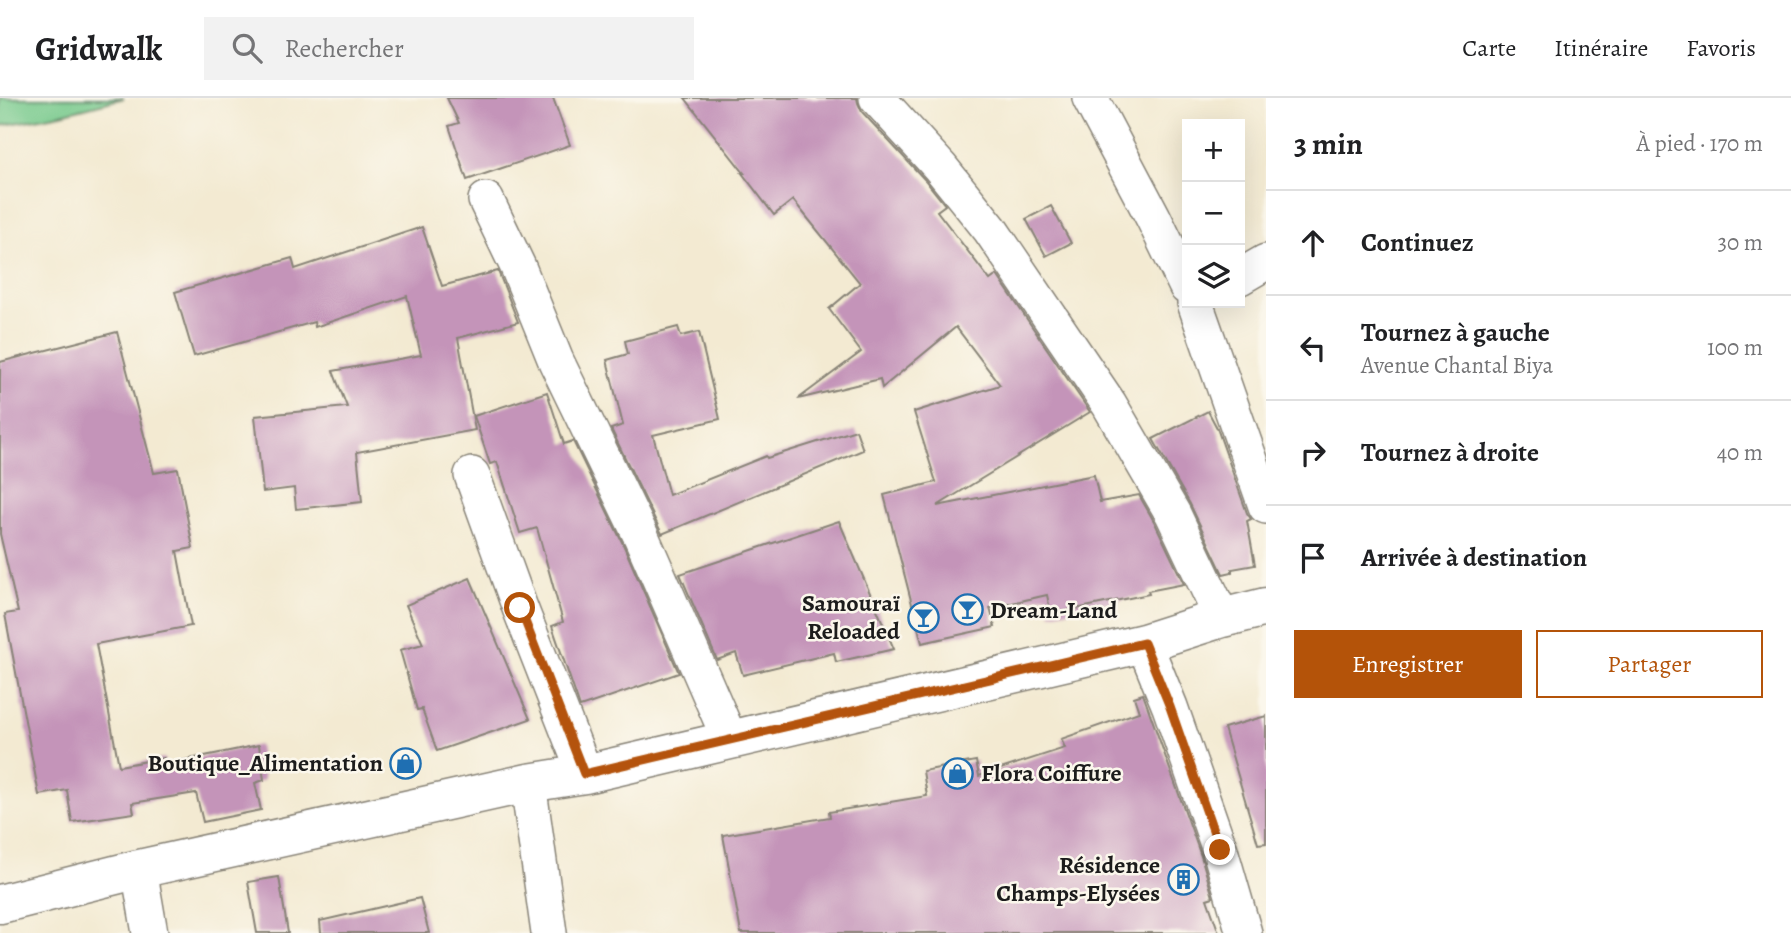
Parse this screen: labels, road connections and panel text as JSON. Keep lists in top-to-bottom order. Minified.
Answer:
{"places":{"bar":["Dream-Land","Samouraï Reloaded"],"shop":["Boutique_Alimentation","Flora Coiffure"],"building":["Résidence Champs-Elysées"]},"page":{"header":"Gridwalk","search":"Rechercher","nav":["Carte","Itinéraire","Favoris"],"heading":["3 min","À pied · 170 m"],"map_buttons":["+","−"],"list":[["Continuez","30 m"],["Tournez à gauche","Avenue Chantal Biya","100 m"],["Tournez à droite","40 m"],"Arrivée à destination"],"buttons":["Enregistrer","Partager"]}}
